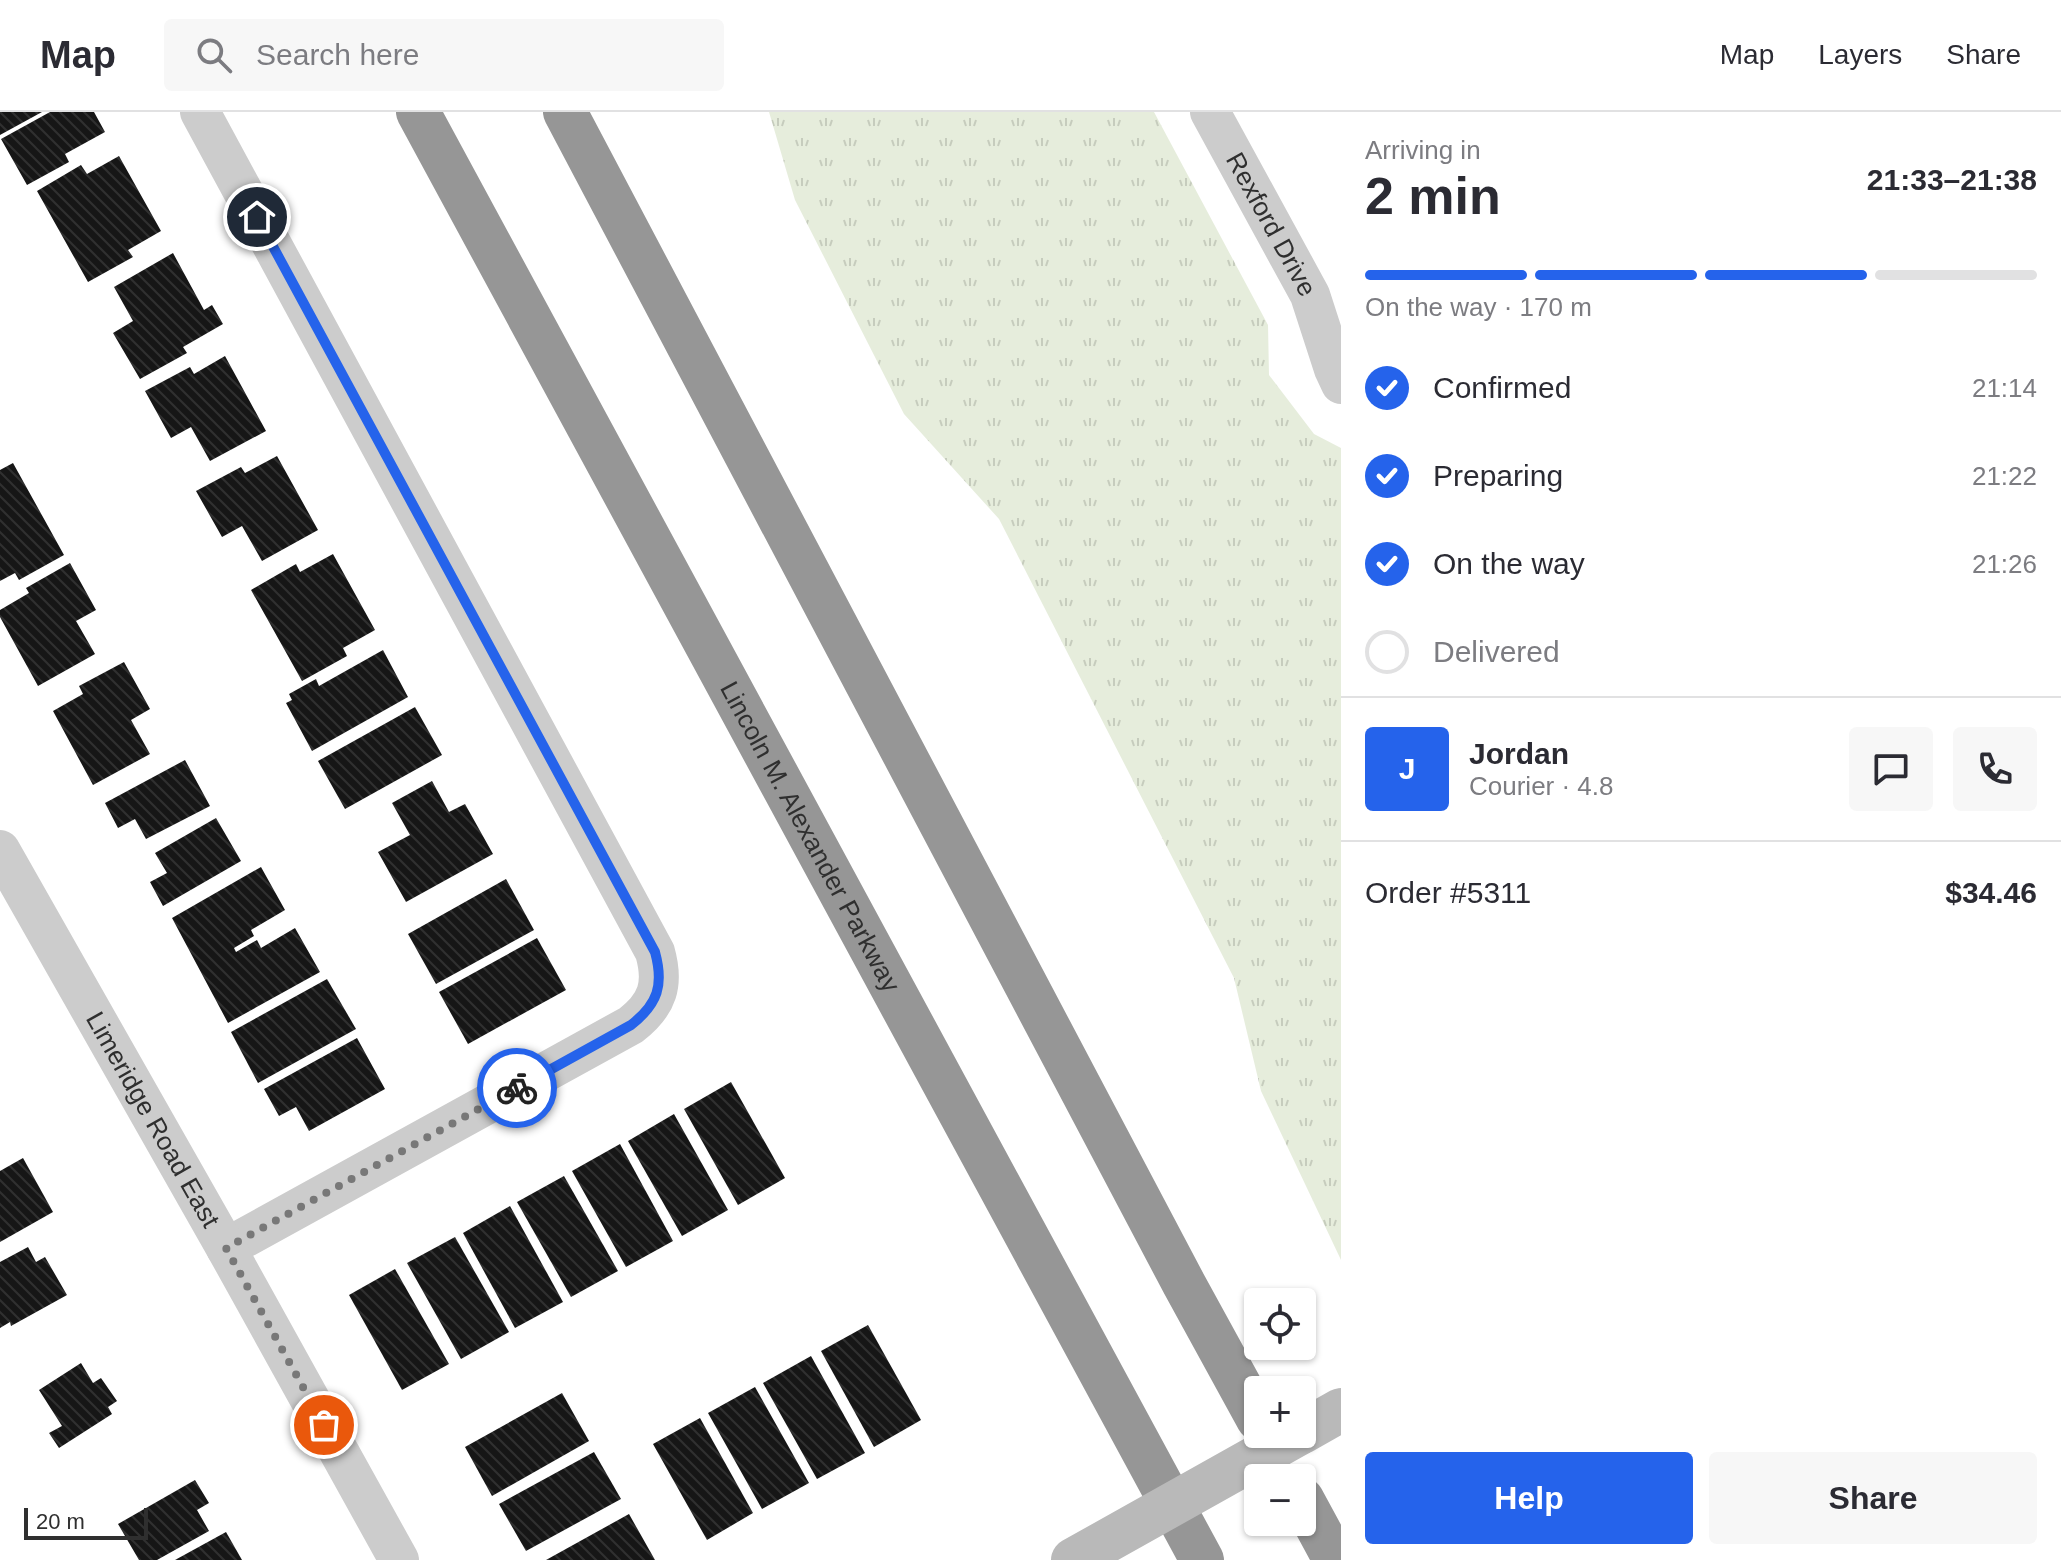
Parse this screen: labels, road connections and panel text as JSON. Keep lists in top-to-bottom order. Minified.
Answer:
{"streets":{"highway":["Lincoln M. Alexander Parkway"],"street":["Rexford Drive","Limeridge Road East"]},"scale_bar":"20 m","page":{"header":"Map","search":"Search here","nav":["Map","Layers","Share"],"heading":["2 min","Arriving in","21:33–21:38"],"panel":["Jordan","Courier · 4.8","Order #5311","$34.46"],"bar":"On the way · 170 m","list":[["Confirmed","21:14"],["Preparing","21:22"],["On the way","21:26"],"Delivered"],"round":"J","map_buttons":["+","−"],"buttons":["Help","Share"],"scale":"20 m"}}
